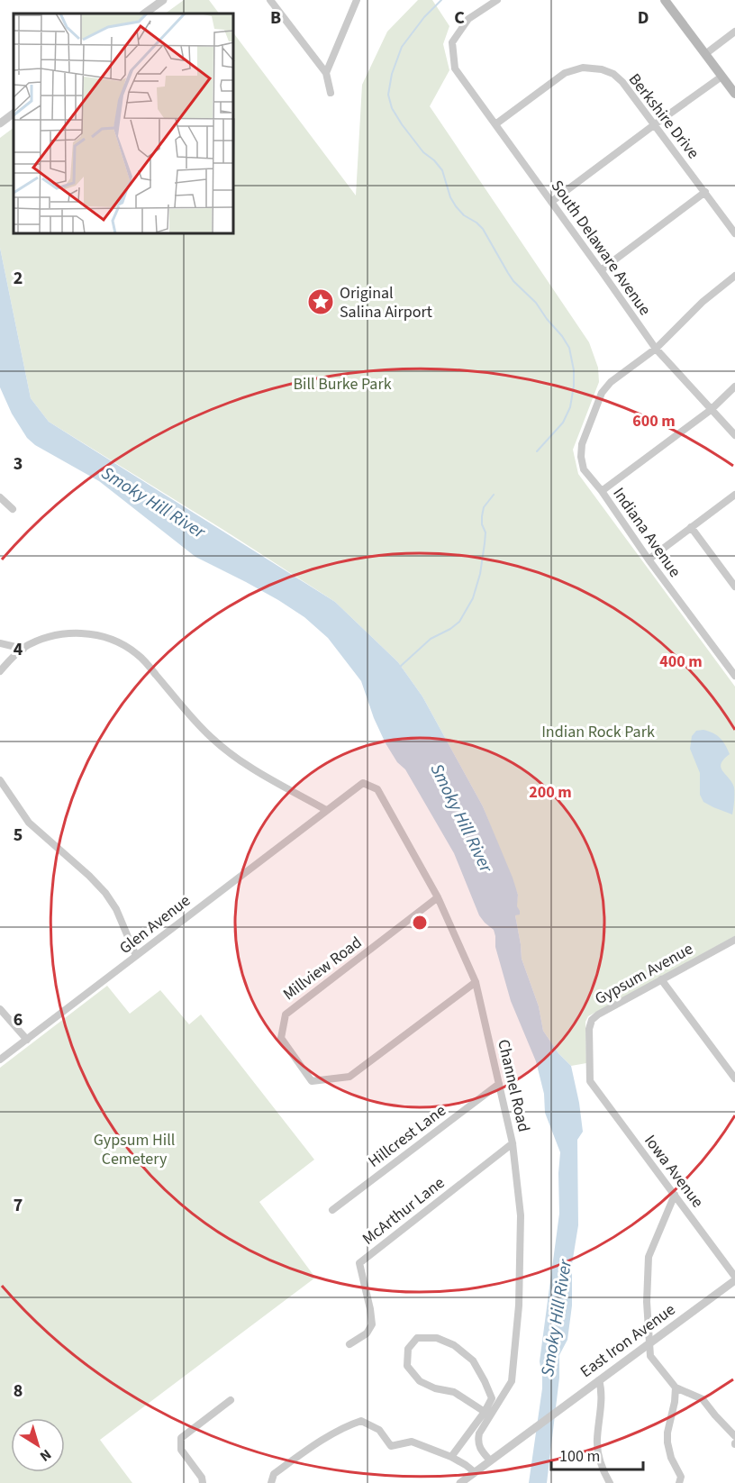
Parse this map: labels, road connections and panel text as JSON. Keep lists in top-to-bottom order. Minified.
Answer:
{"streets":{"street":["Berkshire Drive","South Delaware Avenue","Indiana Avenue","Glen Avenue","Millview Road","Gypsum Avenue","Channel Road","Hillcrest Lane","Iowa Avenue","McArthur Lane","East Iron Avenue"]},"crossings":[["Berkshire Drive","South Delaware Avenue"],["South Delaware Avenue","Indiana Avenue"],["Glen Avenue","Channel Road"],["Millview Road","Channel Road"],["Gypsum Avenue","Iowa Avenue"],["Channel Road","Hillcrest Lane"],["Channel Road","McArthur Lane"],["Channel Road","East Iron Avenue"],["Iowa Avenue","East Iron Avenue"]],"water":["Smoky Hill River"],"parks":["Bill Burke Park","Indian Rock Park","Gypsum Hill Cemetery"],"places":{"place":["Original Salina Airport"]},"scale_bar":"100 m","north":"bottom right","grid":{"columns":["B","C","D"],"rows":["2","3","4","5","6","7","8"]},"rings":["600 m","400 m","200 m"]}
